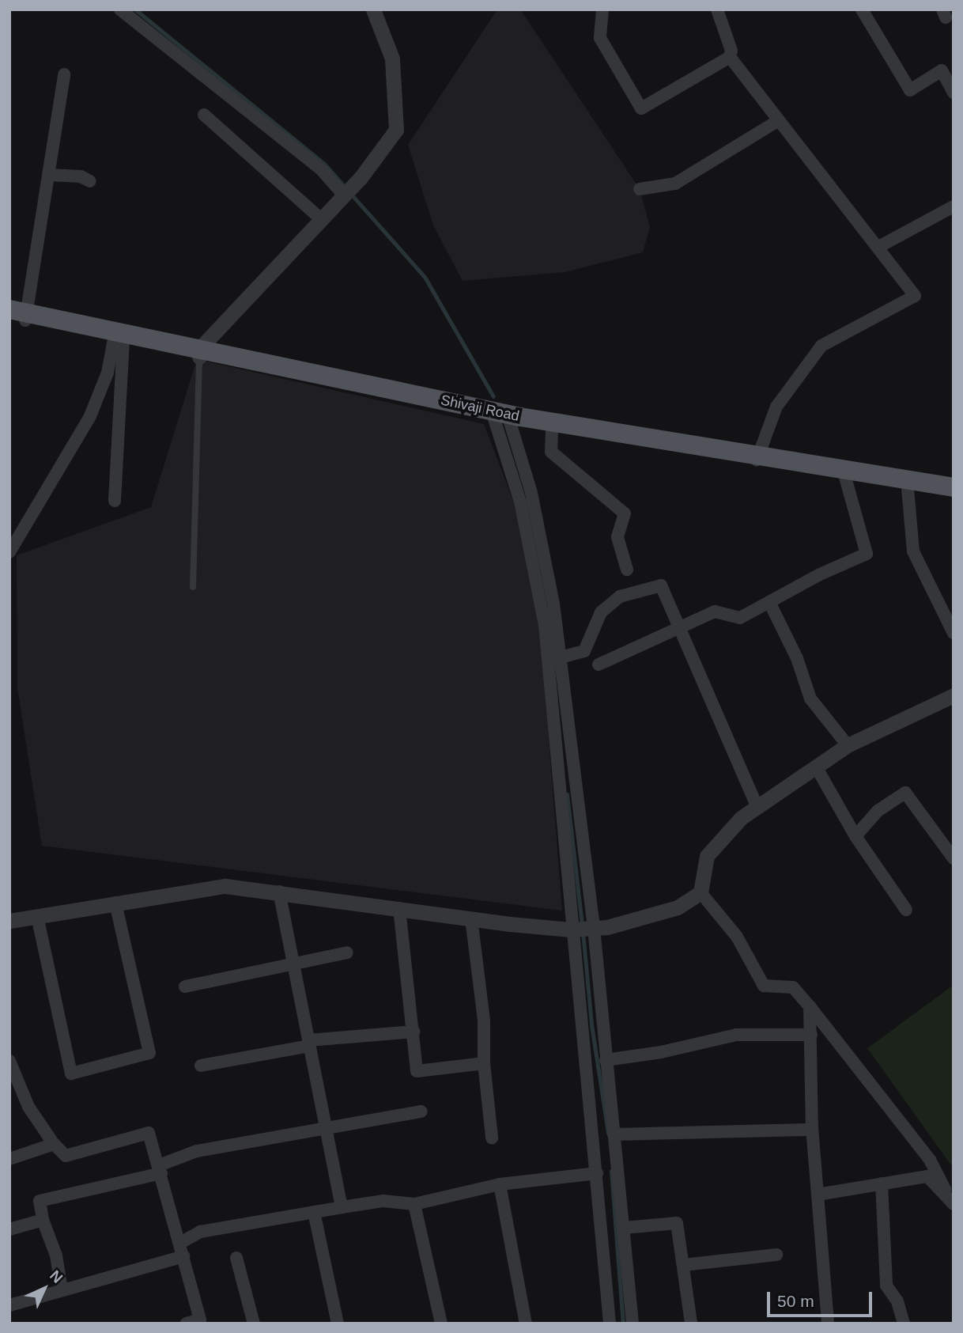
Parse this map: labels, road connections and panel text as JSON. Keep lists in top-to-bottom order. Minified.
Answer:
{"streets":{"main road":["Shivaji Road"]},"scale_bar":"50 m","north":"top right"}
